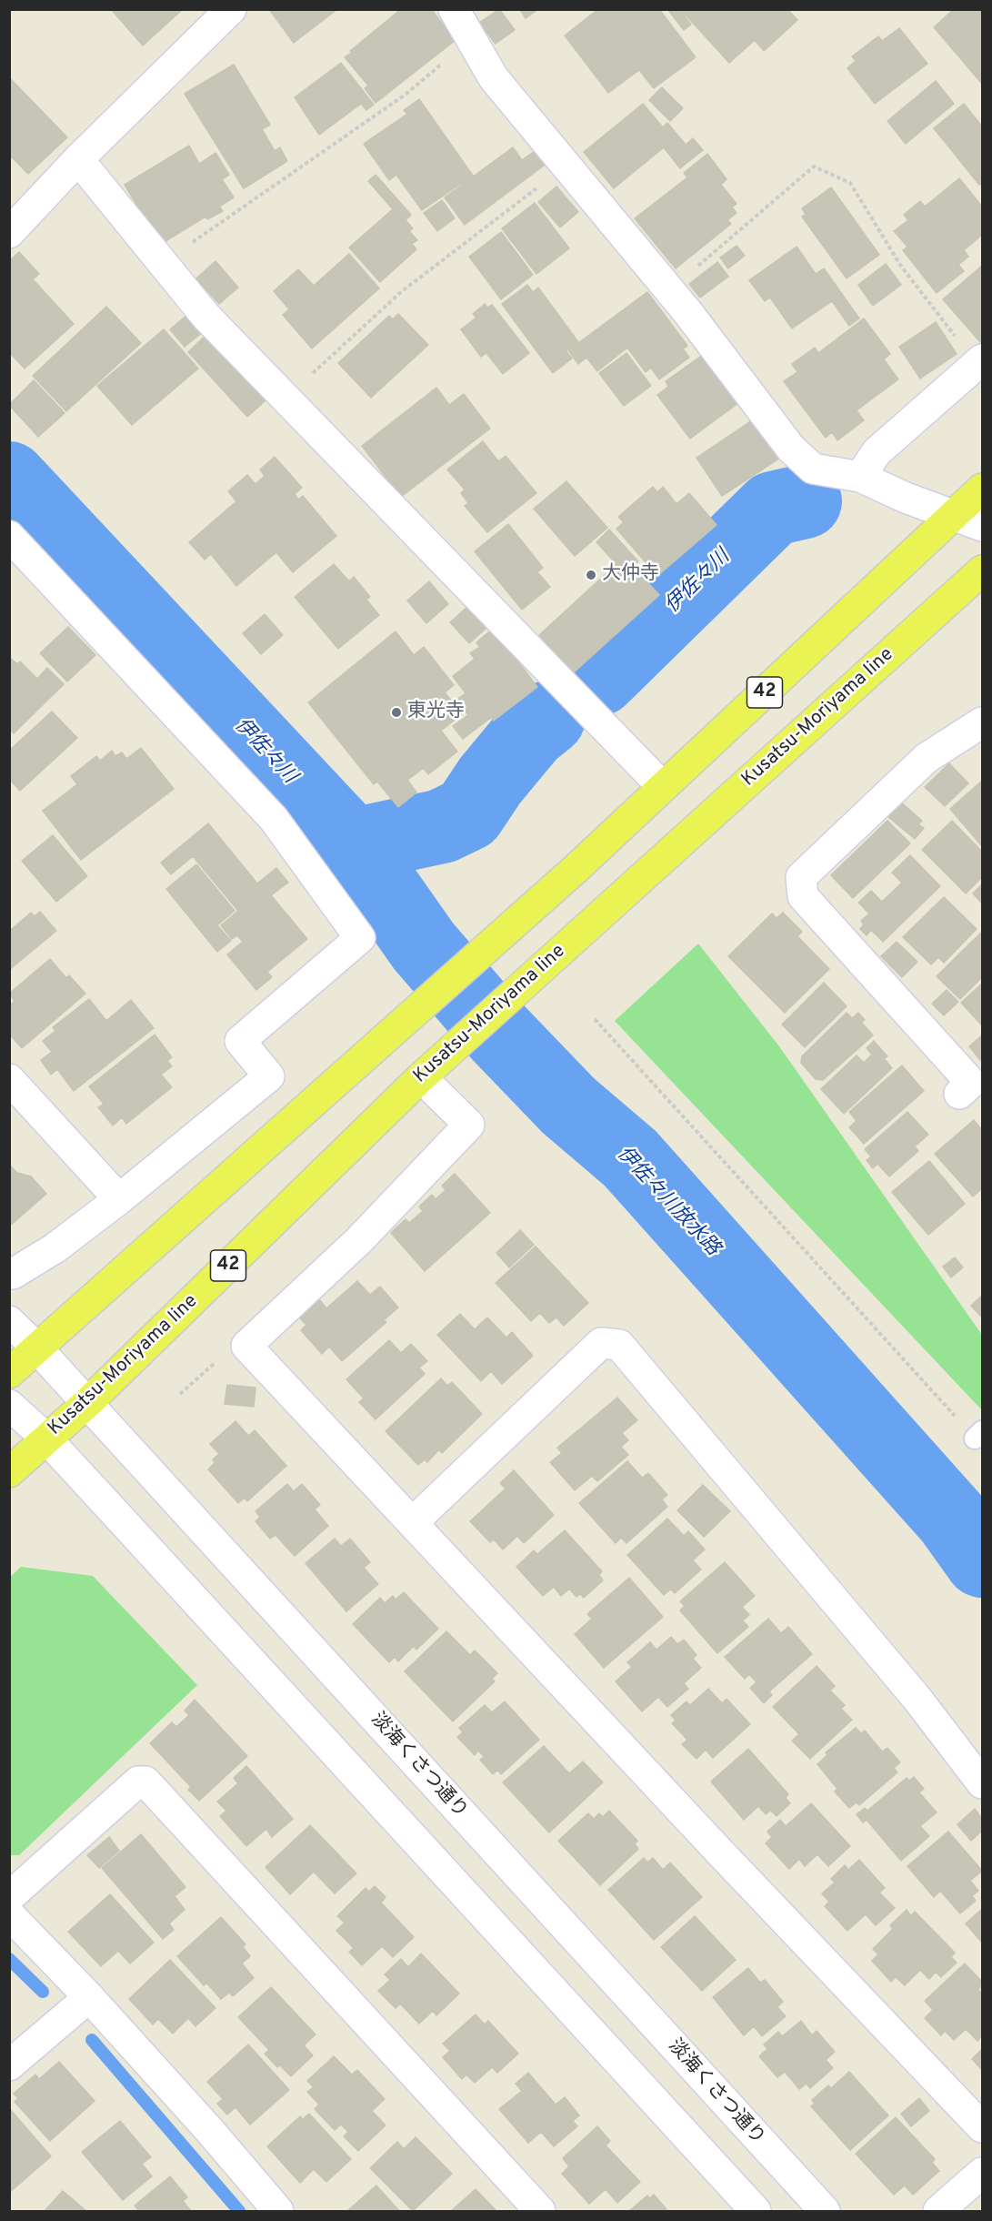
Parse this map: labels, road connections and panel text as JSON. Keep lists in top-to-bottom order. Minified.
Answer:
{"streets":{"main road":["42","Kusatsu-Moriyama line"],"street":["淡海くさつ通り"]},"crossings":[["42","淡海くさつ通り"],["Kusatsu-Moriyama line","淡海くさつ通り"]],"water":["伊佐々川","伊佐々川放水路"],"places":["大仲寺","東光寺"]}
